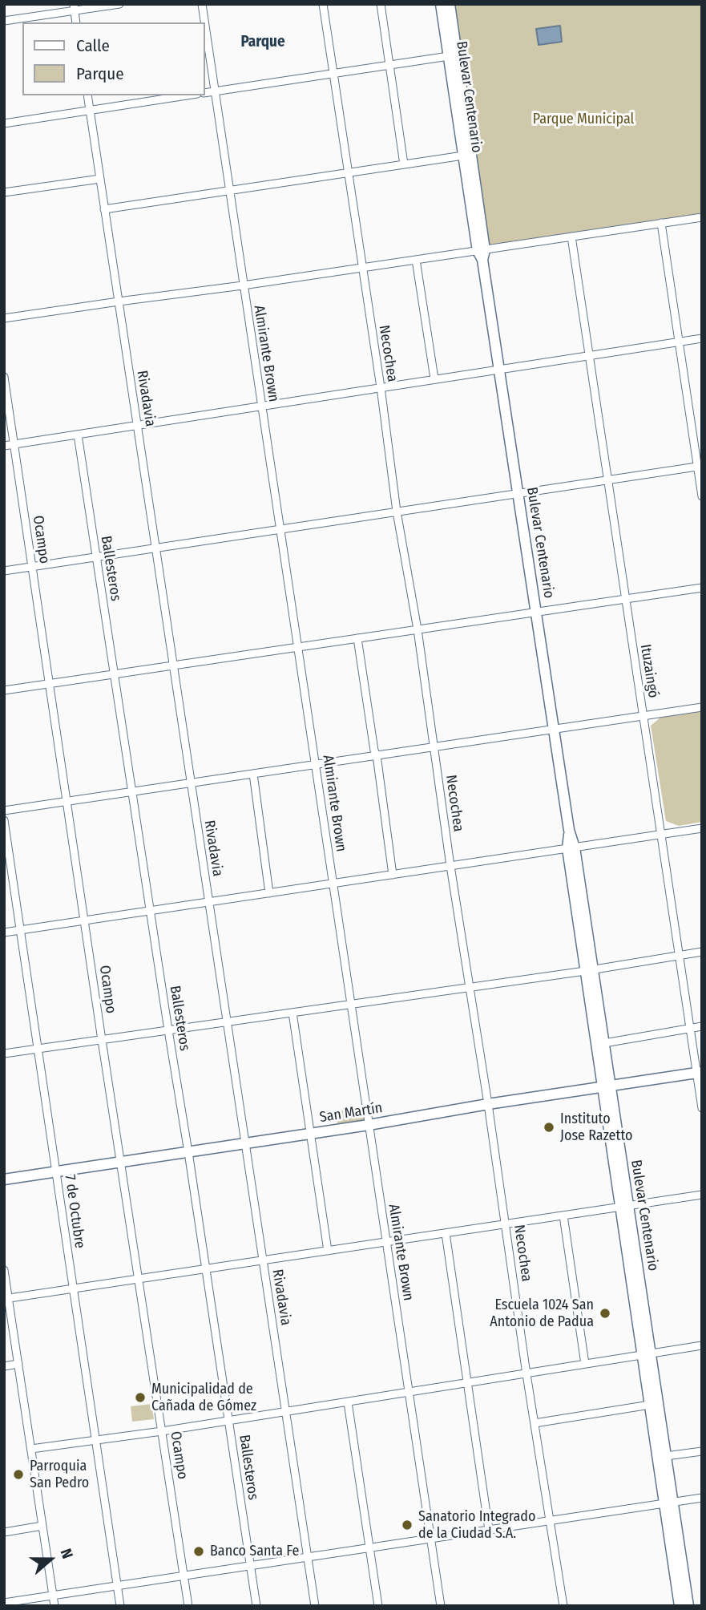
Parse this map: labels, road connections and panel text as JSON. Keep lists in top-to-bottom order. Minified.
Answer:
{"streets":{"main road":["Bulevar Centenario","San Martín"],"street":["Almirante Brown","Necochea","Rivadavia","Ocampo","Ballesteros","Ituzaingó","7 de Octubre"]},"crossings":[["Bulevar Centenario","San Martín"],["Almirante Brown","San Martín"],["Necochea","San Martín"],["Rivadavia","San Martín"],["Ocampo","San Martín"],["Ballesteros","San Martín"],["Ituzaingó","San Martín"],["San Martín","7 de Octubre"]],"districts":["Parque"],"parks":["Parque Municipal"],"places":["Instituto Jose Razetto","Escuela 1024 San Antonio de Padua","Municipalidad de Cañada de Gómez","Parroquia San Pedro","Sanatorio Integrado de la Ciudad S.A.","Banco Santa Fe"],"legend":["Calle","Parque"],"north":"right"}
